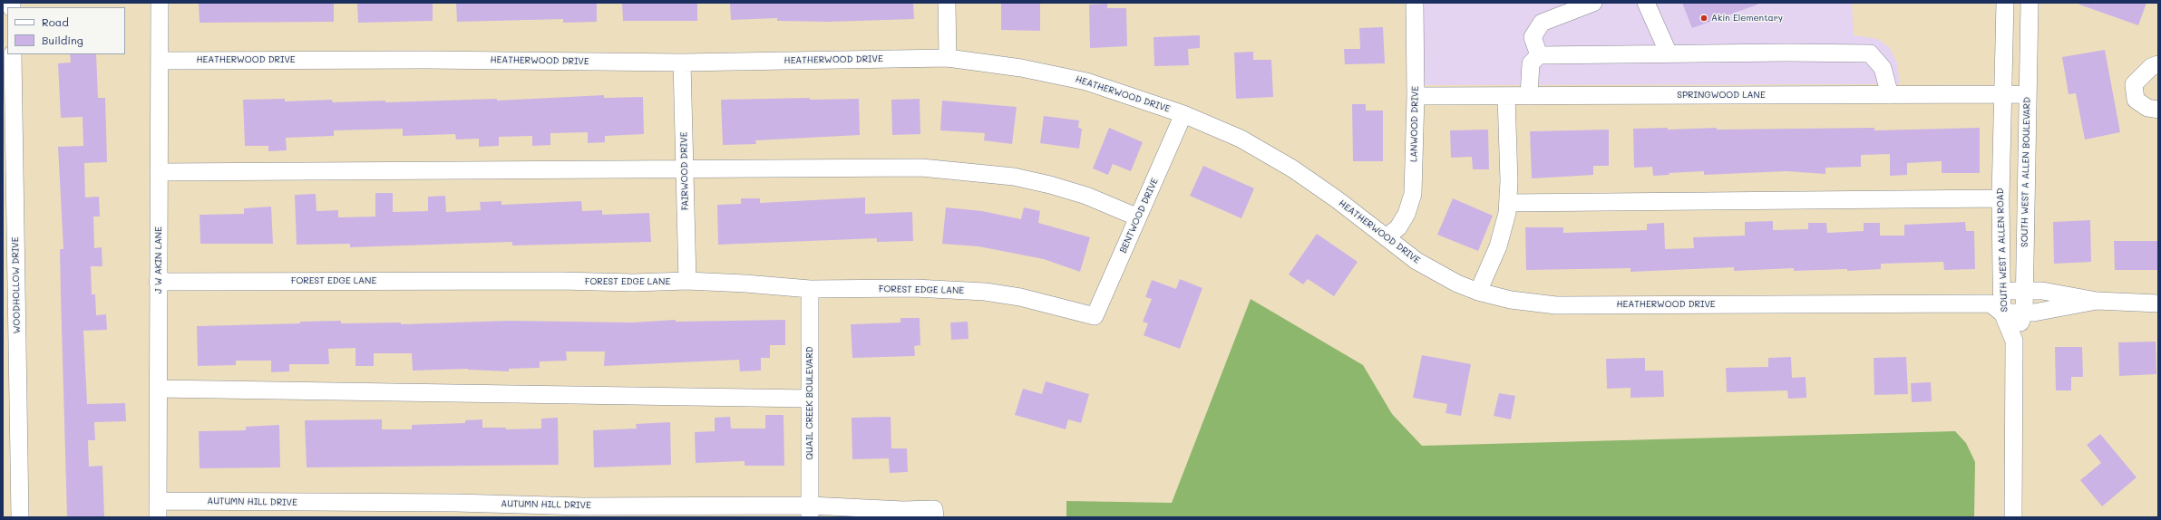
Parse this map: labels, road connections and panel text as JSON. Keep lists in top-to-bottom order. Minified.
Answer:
{"streets":{"street":["HEATHERWOOD DRIVE","SPRINGWOOD LANE","LANWOOD DRIVE","FAIRWOOD DRIVE","SOUTH WEST A ALLEN BOULEVARD","BENTWOOD DRIVE","SOUTH WEST A ALLEN ROAD","J W AKIN LANE","FOREST EDGE LANE","WOODHOLLOW DRIVE","QUAIL CREEK BOULEVARD","AUTUMN HILL DRIVE"]},"crossings":[["HEATHERWOOD DRIVE","LANWOOD DRIVE"],["HEATHERWOOD DRIVE","FAIRWOOD DRIVE"],["HEATHERWOOD DRIVE","SOUTH WEST A ALLEN BOULEVARD"],["HEATHERWOOD DRIVE","BENTWOOD DRIVE"],["HEATHERWOOD DRIVE","SOUTH WEST A ALLEN ROAD"],["HEATHERWOOD DRIVE","J W AKIN LANE"],["SPRINGWOOD LANE","LANWOOD DRIVE"],["SPRINGWOOD LANE","SOUTH WEST A ALLEN BOULEVARD"],["SPRINGWOOD LANE","SOUTH WEST A ALLEN ROAD"],["FAIRWOOD DRIVE","FOREST EDGE LANE"],["SOUTH WEST A ALLEN BOULEVARD","SOUTH WEST A ALLEN ROAD"],["BENTWOOD DRIVE","FOREST EDGE LANE"],["J W AKIN LANE","FOREST EDGE LANE"],["J W AKIN LANE","AUTUMN HILL DRIVE"],["FOREST EDGE LANE","QUAIL CREEK BOULEVARD"],["QUAIL CREEK BOULEVARD","AUTUMN HILL DRIVE"]],"places":["Akin Elementary"],"legend":["Road","Building"]}
